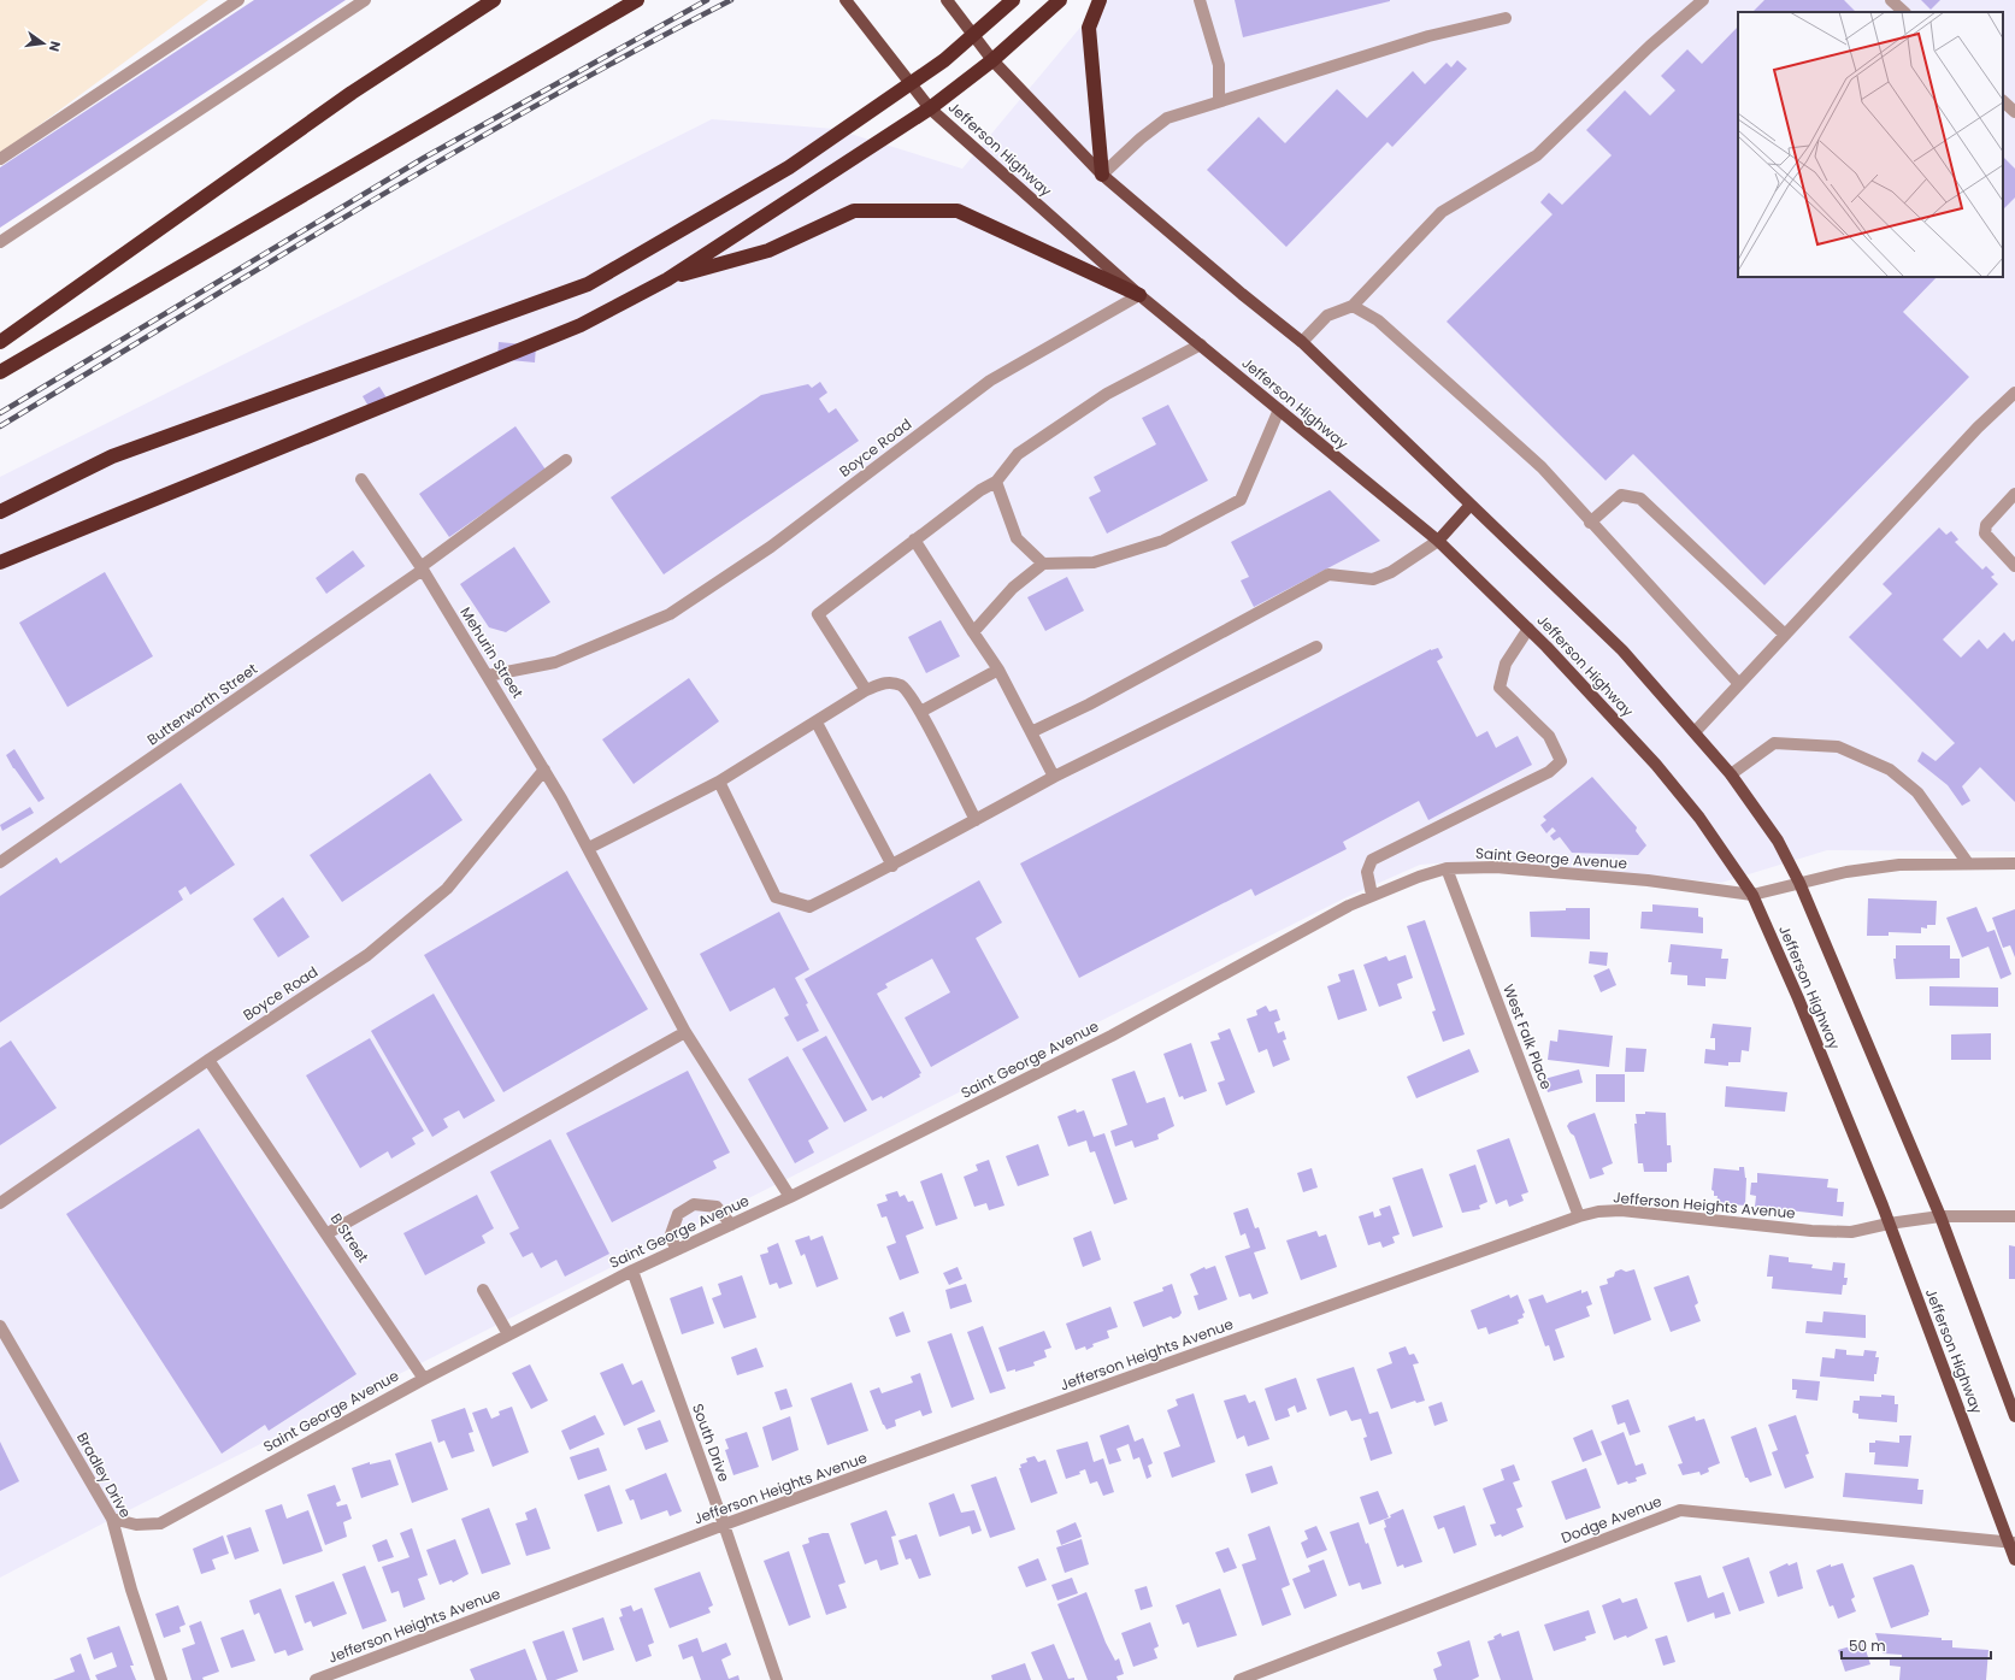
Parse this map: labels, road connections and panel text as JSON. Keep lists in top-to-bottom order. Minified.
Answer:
{"streets":{"main road":["Jefferson Highway"],"street":["Boyce Road","Mehurin Street","Butterworth Street","Saint George Avenue","West Falk Place","Jefferson Heights Avenue","B Street","South Drive","Bradley Drive","Dodge Avenue"]},"crossings":[["Jefferson Highway","Boyce Road"],["Jefferson Highway","Saint George Avenue"],["Jefferson Highway","Jefferson Heights Avenue"],["Jefferson Highway","Dodge Avenue"],["Boyce Road","Mehurin Street"],["Boyce Road","B Street"],["Mehurin Street","Butterworth Street"],["Mehurin Street","Saint George Avenue"],["Saint George Avenue","West Falk Place"],["Saint George Avenue","B Street"],["Saint George Avenue","South Drive"],["Saint George Avenue","Bradley Drive"],["West Falk Place","Jefferson Heights Avenue"],["Jefferson Heights Avenue","South Drive"]],"scale_bar":"50 m","north":"right"}
